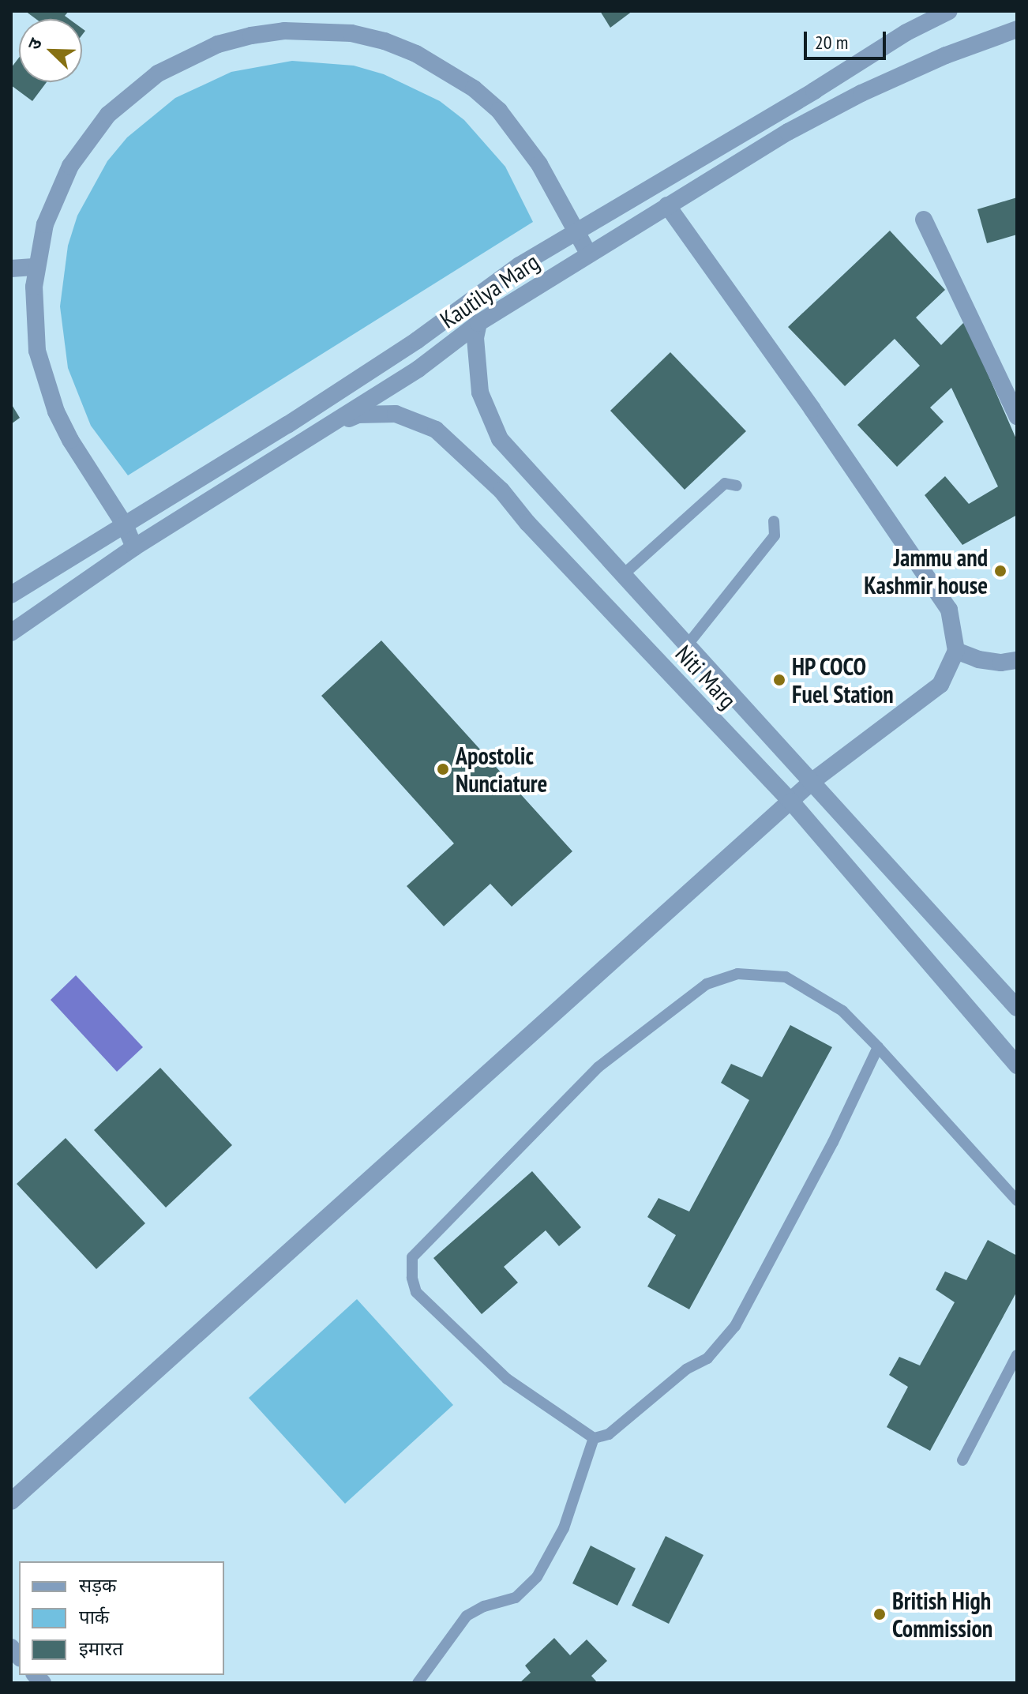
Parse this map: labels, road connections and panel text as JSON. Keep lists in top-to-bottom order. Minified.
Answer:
{"streets":{"street":["Kautilya Marg","Niti Marg"]},"crossings":[["Kautilya Marg","Niti Marg"]],"places":["Jammu and Kashmir house","HP COCO Fuel Station","Apostolic Nunciature","British High Commission"],"legend":["सड़क","पार्क","इमारत"],"scale_bar":"20 m","north":"top left"}
